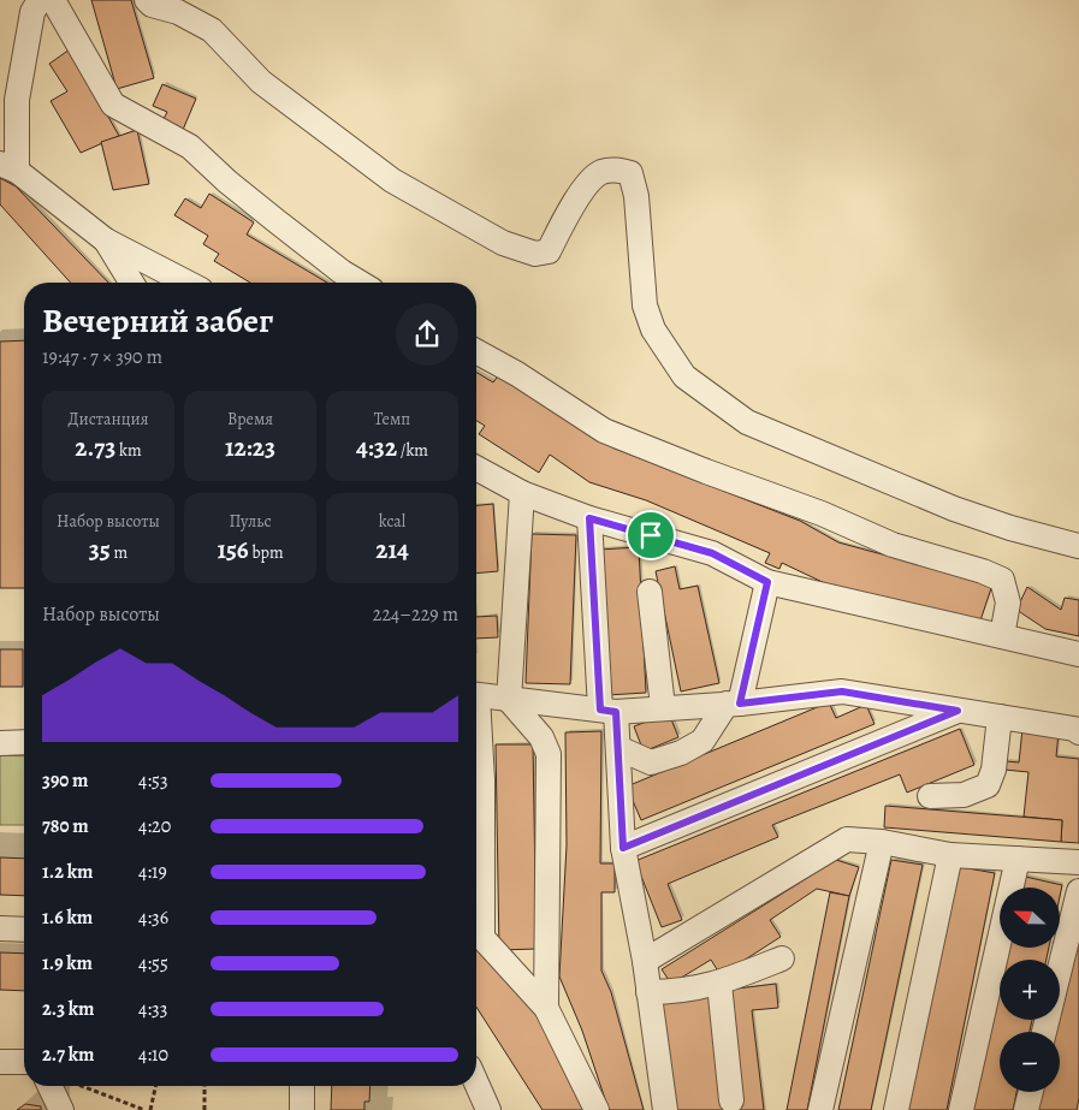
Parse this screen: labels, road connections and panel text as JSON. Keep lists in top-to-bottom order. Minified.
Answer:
{"north":"left","page":{"heading":["Вечерний забег","19:47 · 7 × 390 m"],"stats":[["Дистанция","2.73 km"],["Время","12:23"],["Темп","4:32 /km"],["Набор высоты","35 m"],["Пульс","156 bpm"],["kcal","214"]],"chart":["Набор высоты","224–229 m"],"list":[{"name":"390 m","note":"4:53"},{"name":"780 m","note":"4:20"},{"name":"1.2 km","note":"4:19"},{"name":"1.6 km","note":"4:36"},{"name":"1.9 km","note":"4:55"},{"name":"2.3 km","note":"4:33"},{"name":"2.7 km","note":"4:10"}],"map_buttons":["+","−"]}}
